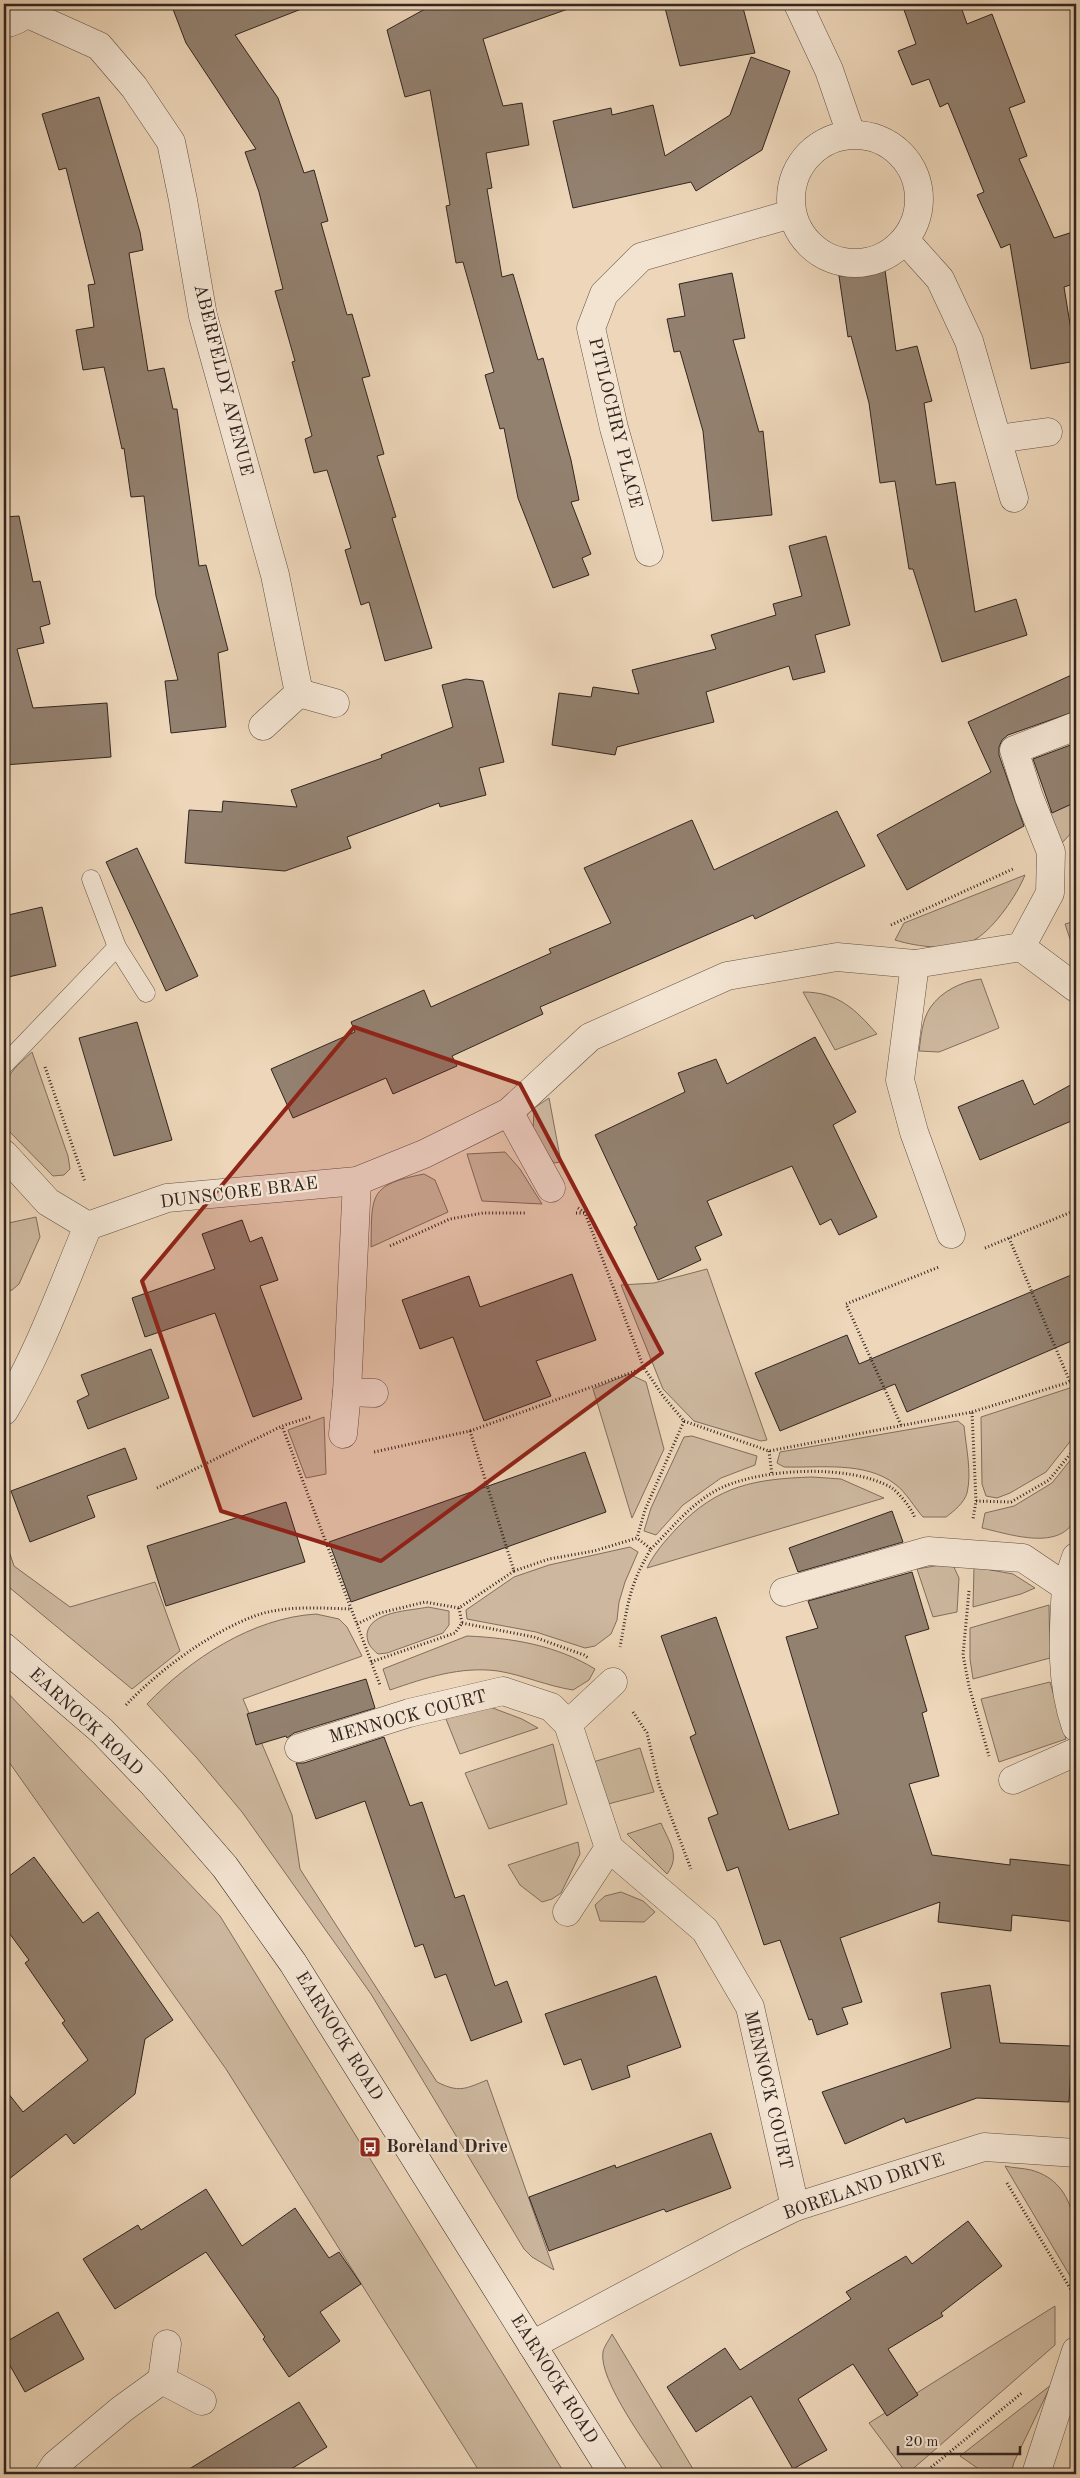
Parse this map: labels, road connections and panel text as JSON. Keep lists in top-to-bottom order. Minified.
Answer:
{"streets":{"street":["ABERFELDY AVENUE","PITLOCHRY PLACE","DUNSCORE BRAE","MENNOCK COURT","EARNOCK ROAD","BORELAND DRIVE"]},"crossings":[["MENNOCK COURT","BORELAND DRIVE"],["EARNOCK ROAD","BORELAND DRIVE"]],"places":{"bus stop":["Boreland Drive"]},"scale_bar":"20 m"}
